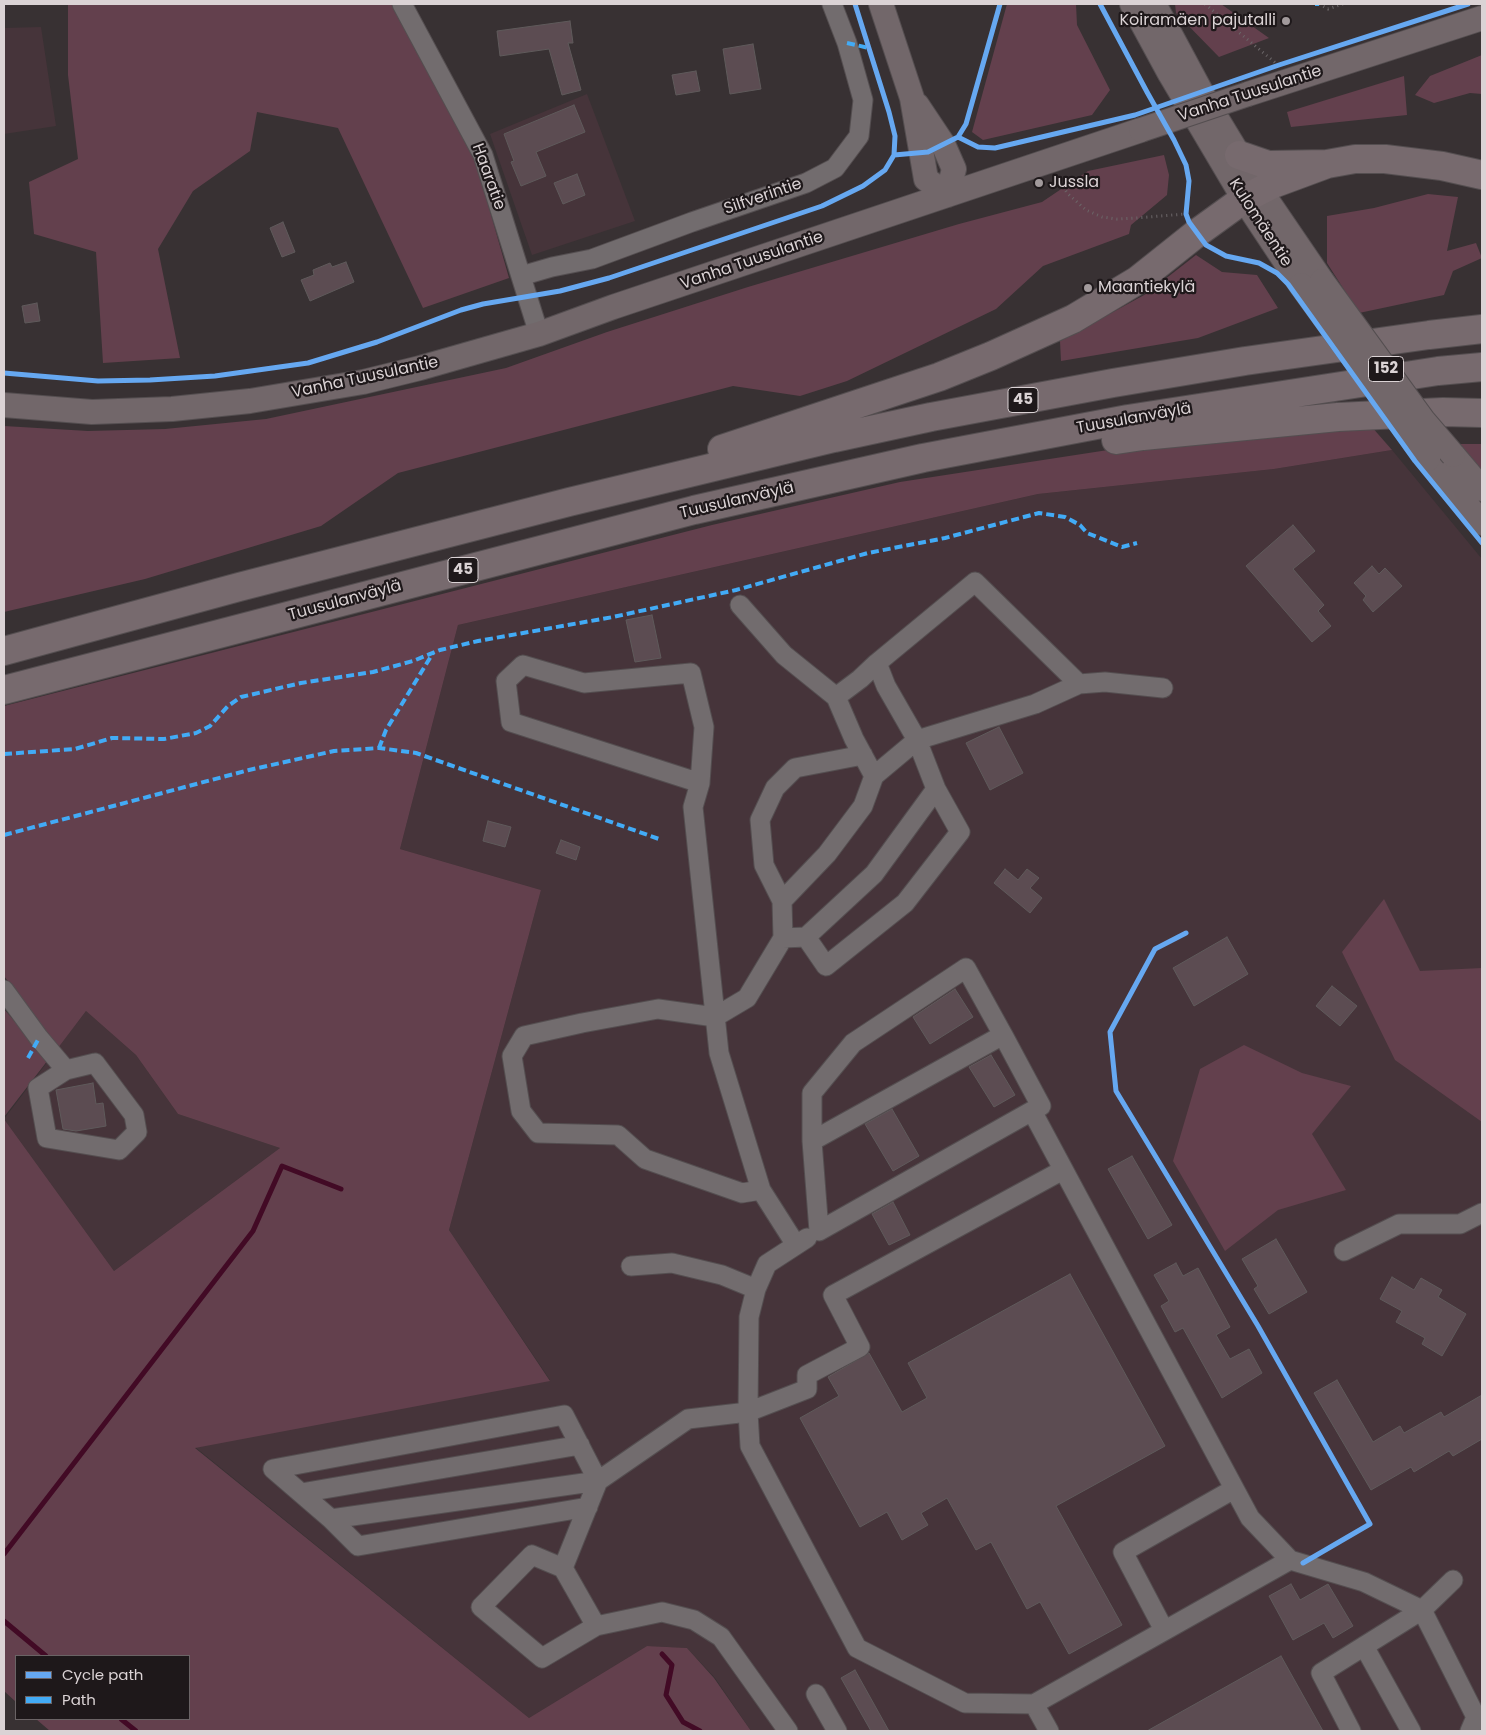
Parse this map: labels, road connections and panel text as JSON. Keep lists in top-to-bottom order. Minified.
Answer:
{"streets":{"highway":["45","Tuusulanväylä"],"main road":["Vanha Tuusulantie","Kulomäentie","152"],"street":["Haaratie","Silfverintie"]},"crossings":[["Vanha Tuusulantie","Haaratie"],["Haaratie","Silfverintie"]],"places":["Koiramäen pajutalli","Jussla","Maantiekylä"],"legend":["Cycle path","Path"]}
